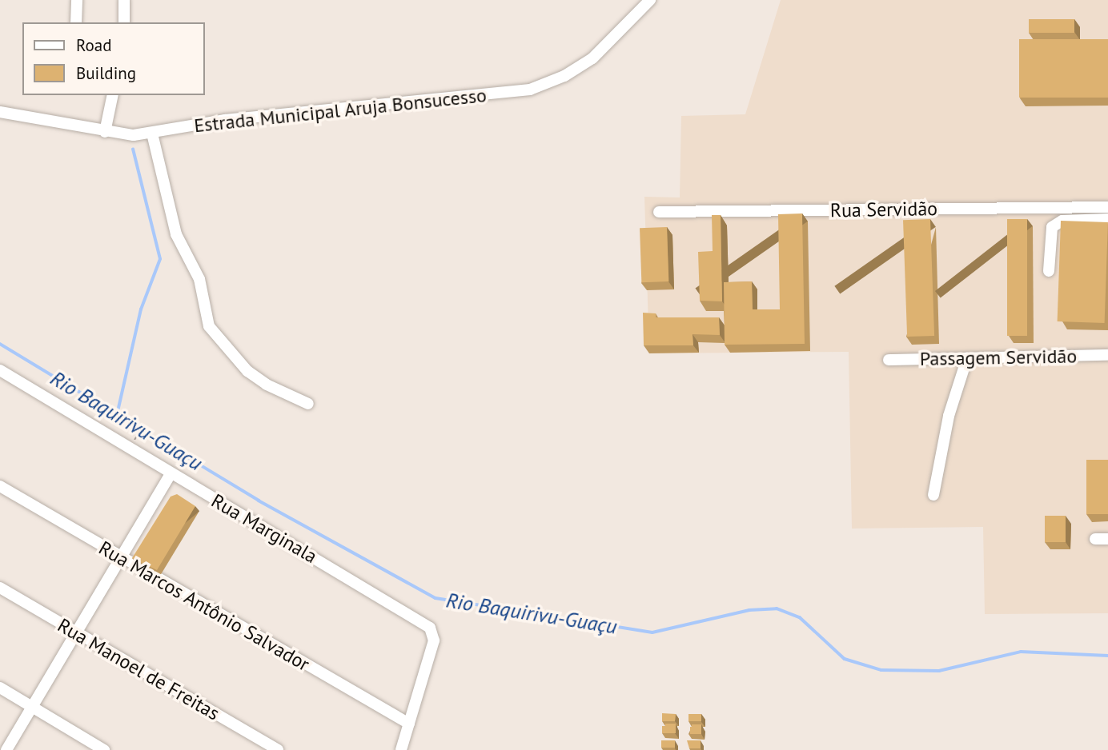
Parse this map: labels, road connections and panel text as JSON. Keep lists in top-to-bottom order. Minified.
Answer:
{"streets":{"street":["Estrada Municipal Aruja Bonsucesso","Rua Servidão","Passagem Servidão","Rua Marginala","Rua Marcos Antônio Salvador","Rua Manoel de Freitas"]},"crossings":[["Rua Marginala","Rua Marcos Antônio Salvador"]],"water":["Rio Baquirivu-Guaçu"],"legend":["Road","Building"]}
